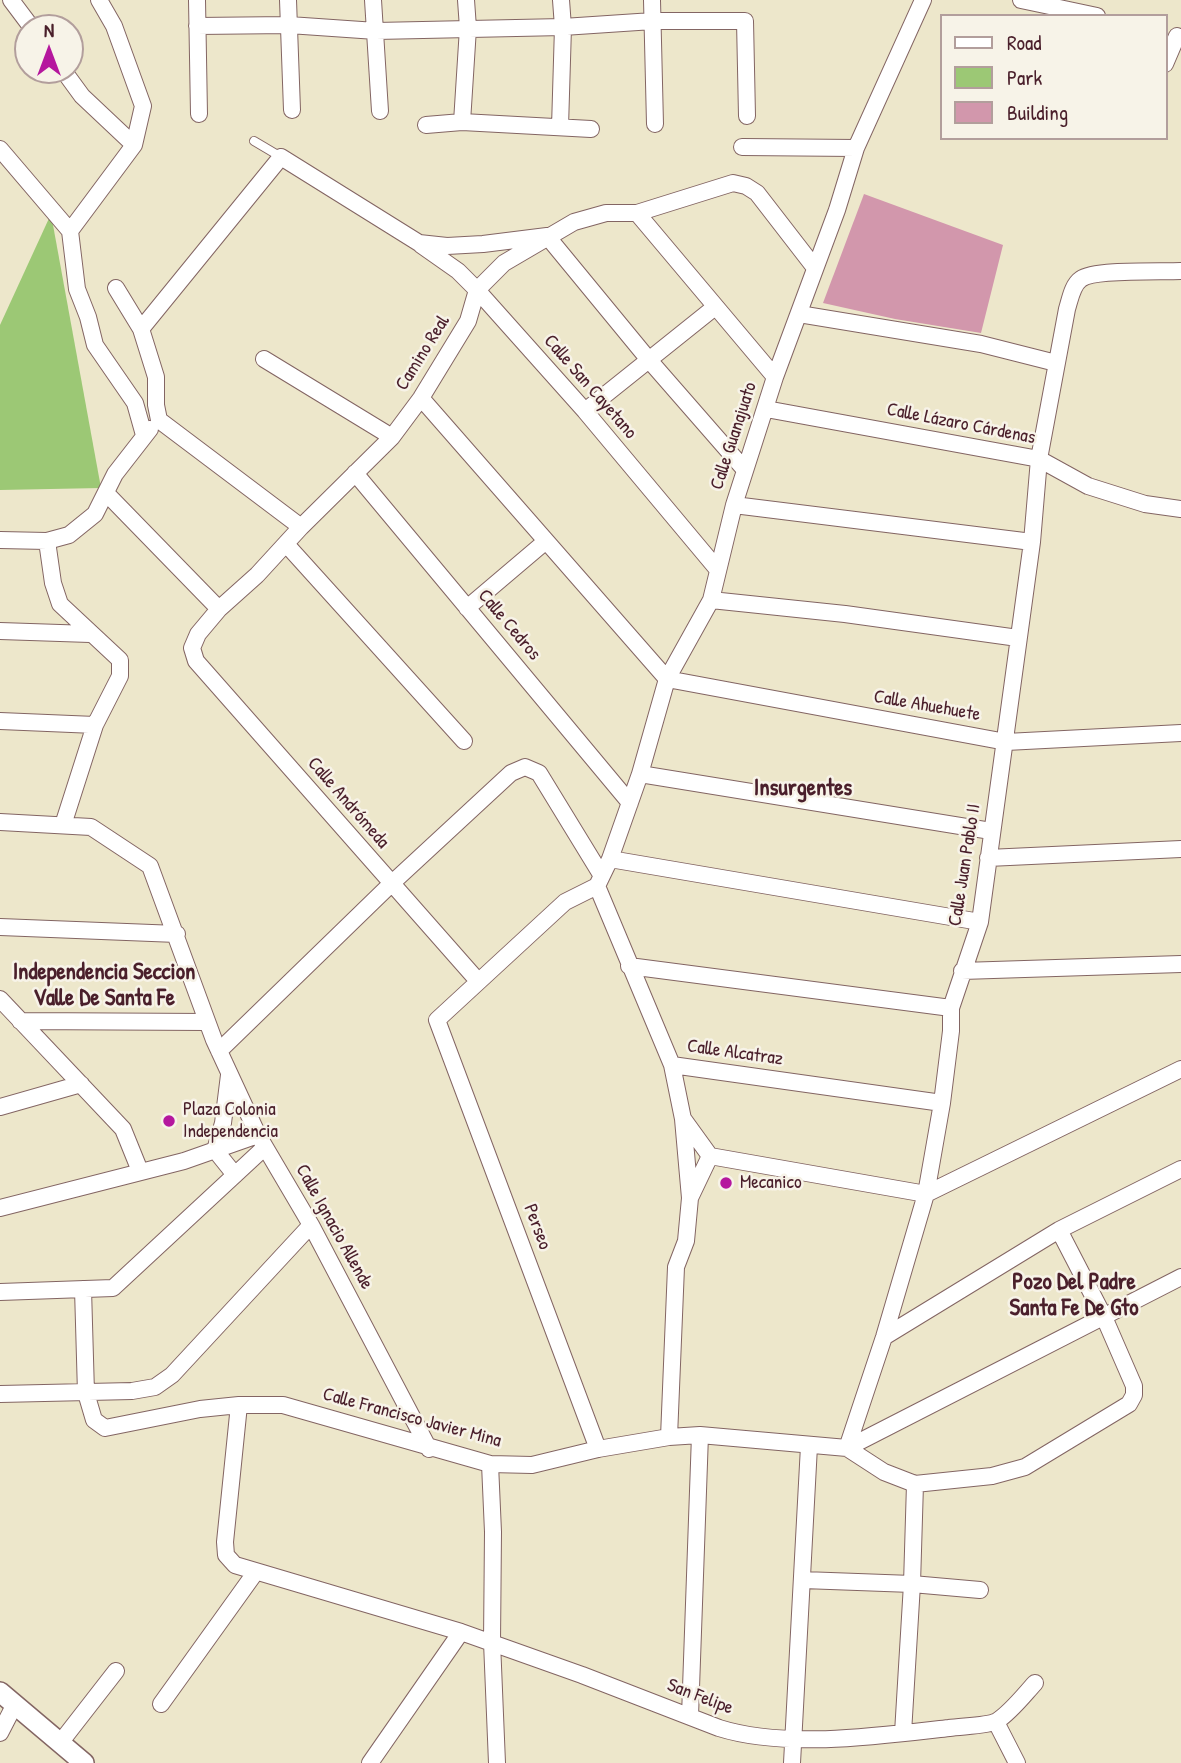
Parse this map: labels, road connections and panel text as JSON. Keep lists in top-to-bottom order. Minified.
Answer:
{"streets":{"street":["Camino Real","Calle San Cayetano","Calle Lázaro Cárdenas","Calle Guanajuato","Calle Cedros","Calle Ahuehuete","Calle Andrómeda","Calle Juan Pablo II","Calle Alcatraz","Calle Ignacio Allende","Perseo","Calle Francisco Javier Mina","San Felipe"]},"crossings":[["Camino Real","Calle San Cayetano"],["Camino Real","Calle Guanajuato"],["Camino Real","Calle Cedros"],["Camino Real","Calle Andrómeda"],["Calle San Cayetano","Calle Guanajuato"],["Calle Lázaro Cárdenas","Calle Guanajuato"],["Calle Lázaro Cárdenas","Calle Juan Pablo II"],["Calle Guanajuato","Calle Cedros"],["Calle Guanajuato","Calle Ahuehuete"],["Calle Guanajuato","Calle Alcatraz"],["Calle Ahuehuete","Calle Juan Pablo II"],["Calle Andrómeda","Calle Alcatraz"],["Calle Andrómeda","Perseo"],["Calle Juan Pablo II","Calle Alcatraz"],["Calle Juan Pablo II","Calle Francisco Javier Mina"],["Calle Ignacio Allende","Calle Francisco Javier Mina"],["Perseo","Calle Francisco Javier Mina"],["Calle Francisco Javier Mina","San Felipe"]],"districts":["Insurgentes","Independencia Seccion Valle De Santa Fe","Pozo Del Padre Santa Fe De Gto"],"places":["Plaza Colonia Independencia","Mecanico"],"legend":["Road","Park","Building"],"north":"top"}
